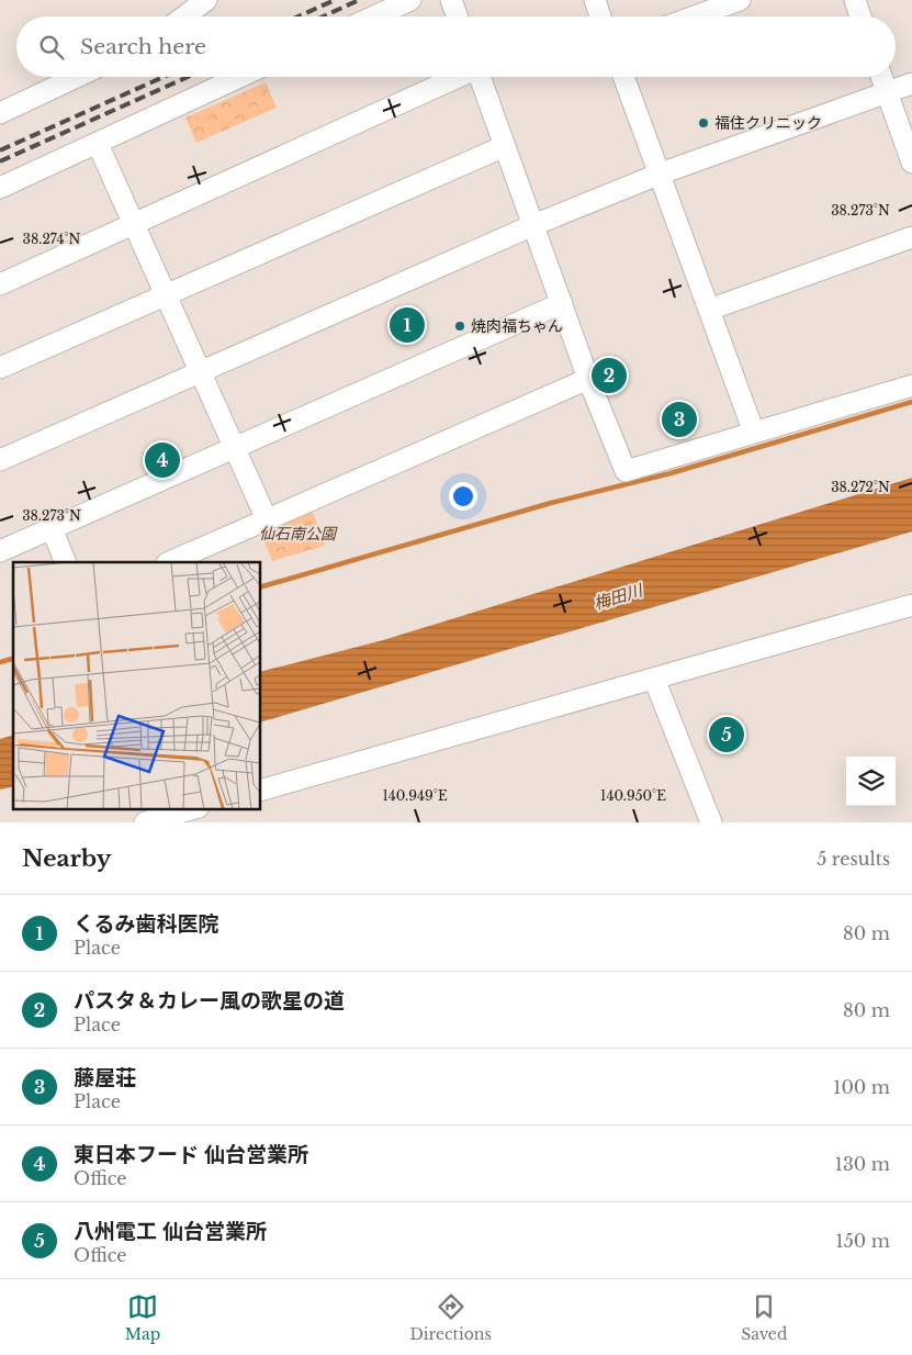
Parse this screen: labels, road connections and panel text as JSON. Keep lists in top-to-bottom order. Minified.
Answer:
{"water":["梅田川"],"parks":["仙石南公園"],"places":["福住クリニック","焼肉福ちゃん"],"page":{"search":"Search here","pins":["1","2","3","4","5"],"heading":["Nearby","5 results"],"list":[{"mark":"1","name":"くるみ歯科医院","note":"Place","value":"80 m"},{"mark":"2","name":"パスタ＆カレー風の歌星の道","note":"Place","value":"80 m"},{"mark":"3","name":"藤屋荘","note":"Place","value":"100 m"},{"mark":"4","name":"東日本フード 仙台営業所","note":"Office","value":"130 m"},{"mark":"5","name":"八州電工 仙台営業所","note":"Office","value":"150 m"}],"nav":["Map","Directions","Saved"]},"coordinates":["38.273°N","38.274°N","38.272°N","140.949°E","140.950°E"]}
